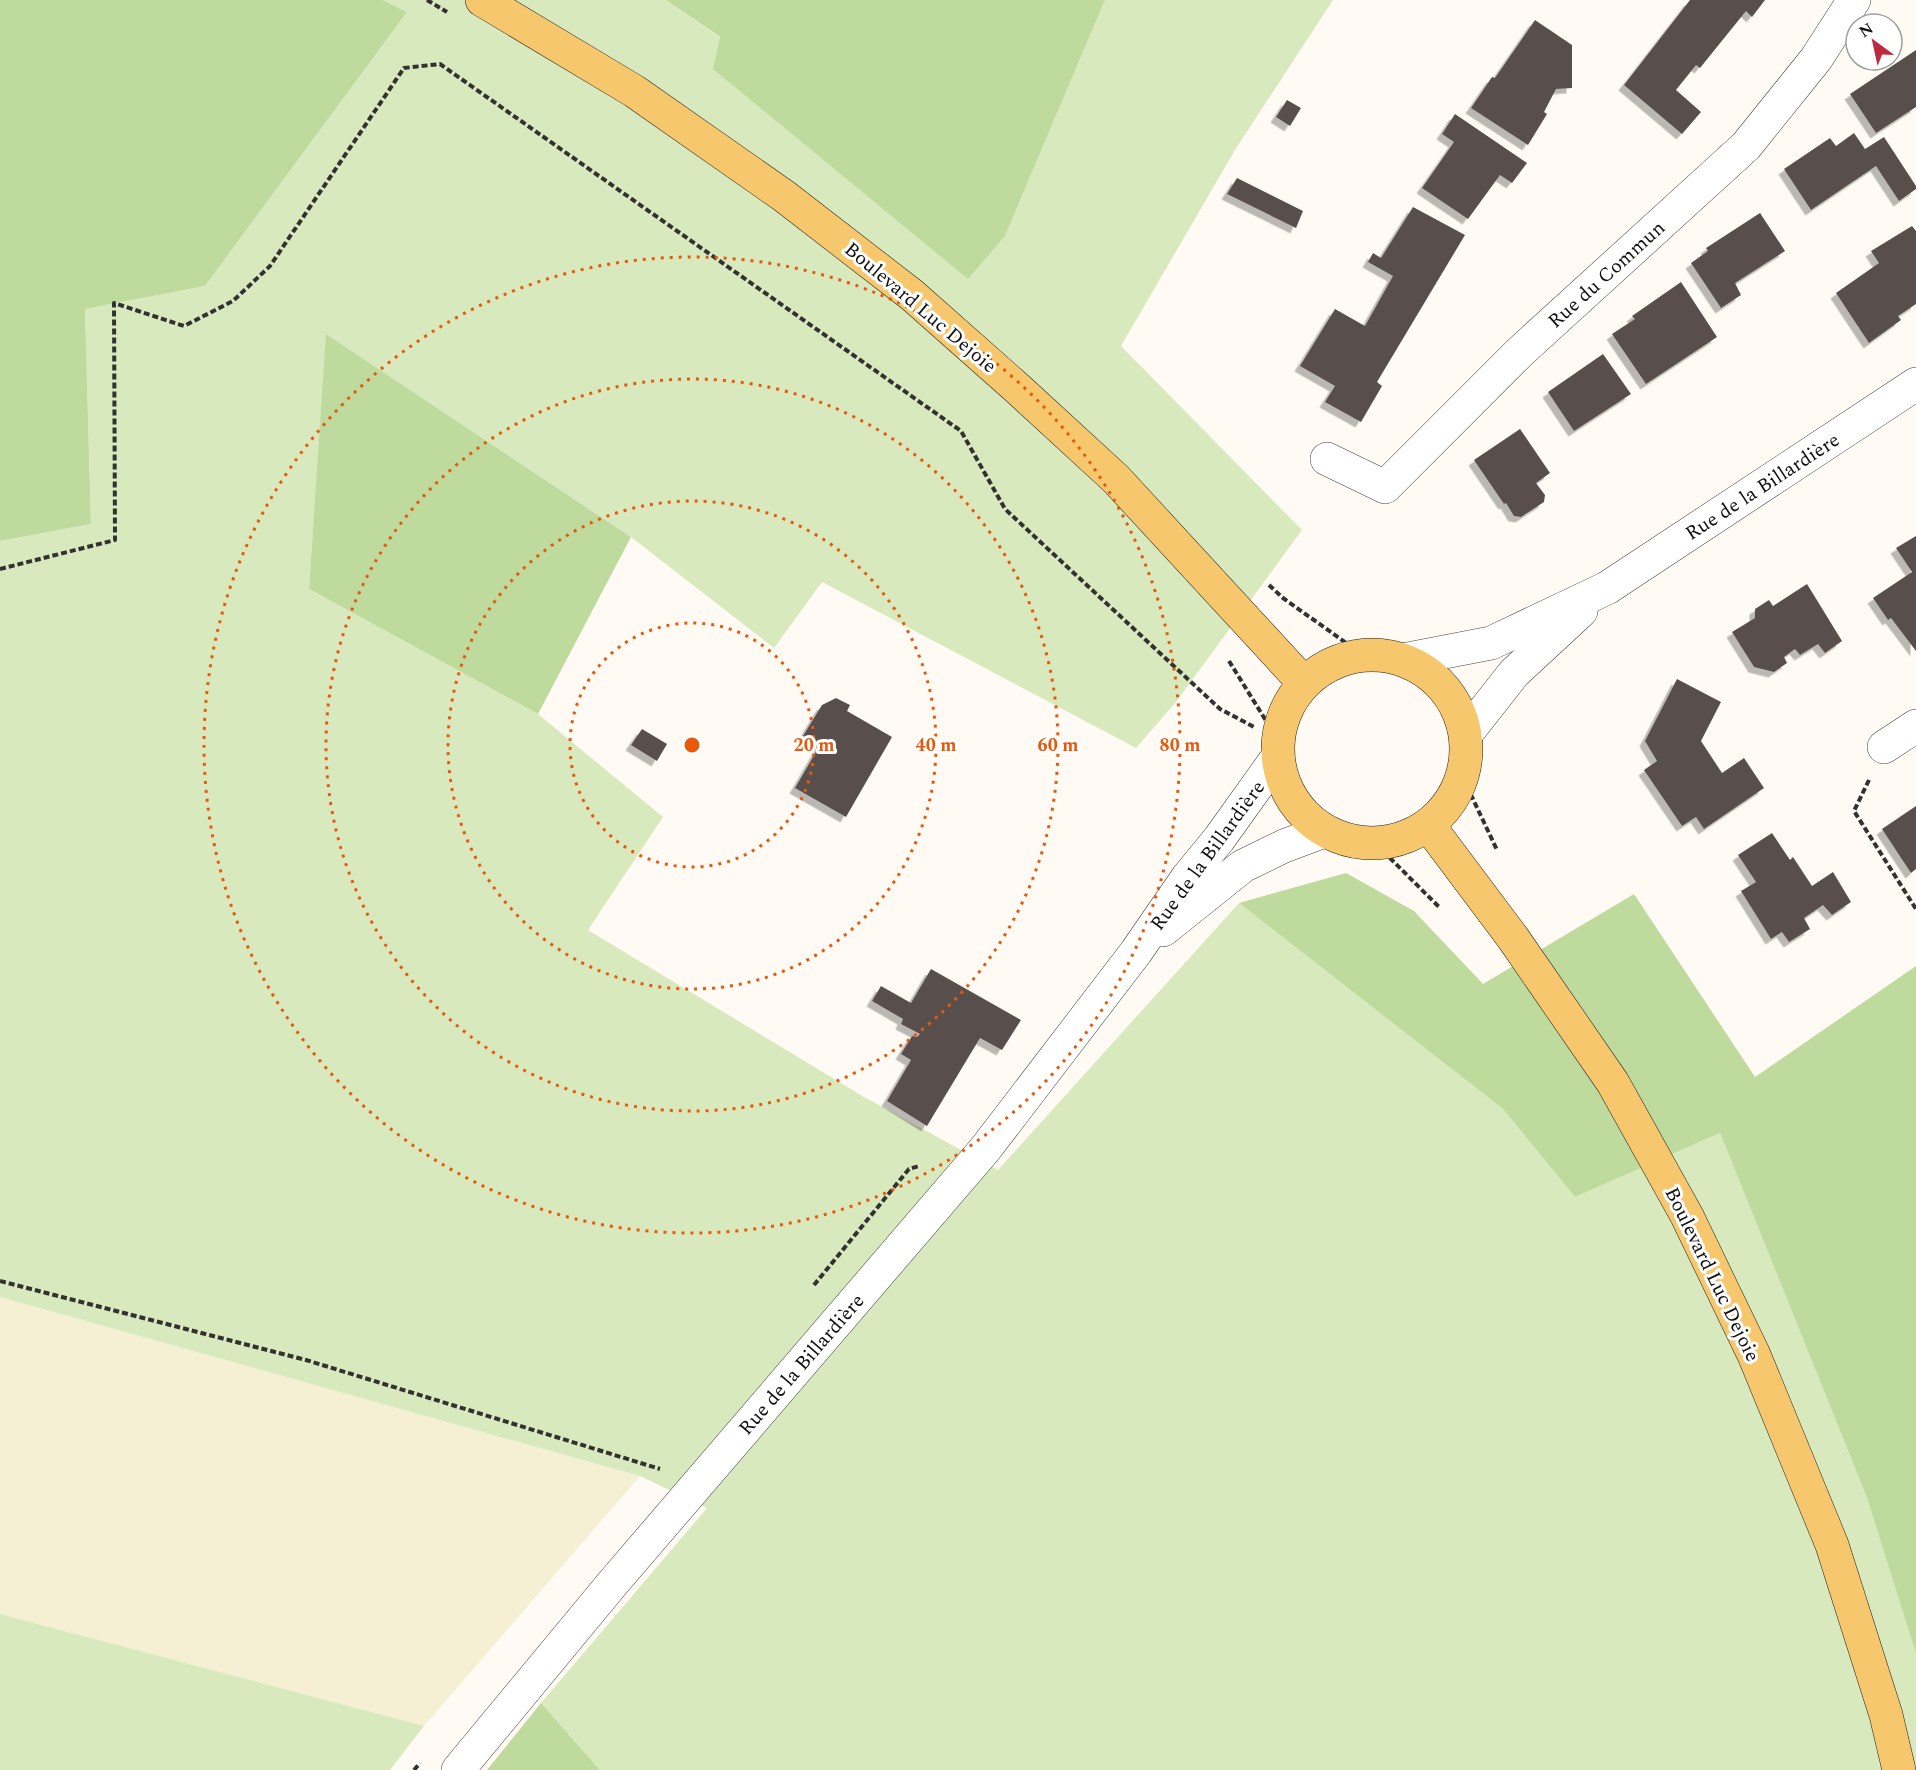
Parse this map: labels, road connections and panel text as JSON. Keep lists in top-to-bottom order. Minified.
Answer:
{"streets":{"main road":["Boulevard Luc Dejoie"],"street":["Rue du Commun","Rue de la Billardière"]},"crossings":[["Boulevard Luc Dejoie","Rue de la Billardière"]],"north":"top left","rings":["20 m","40 m","60 m","80 m"]}
